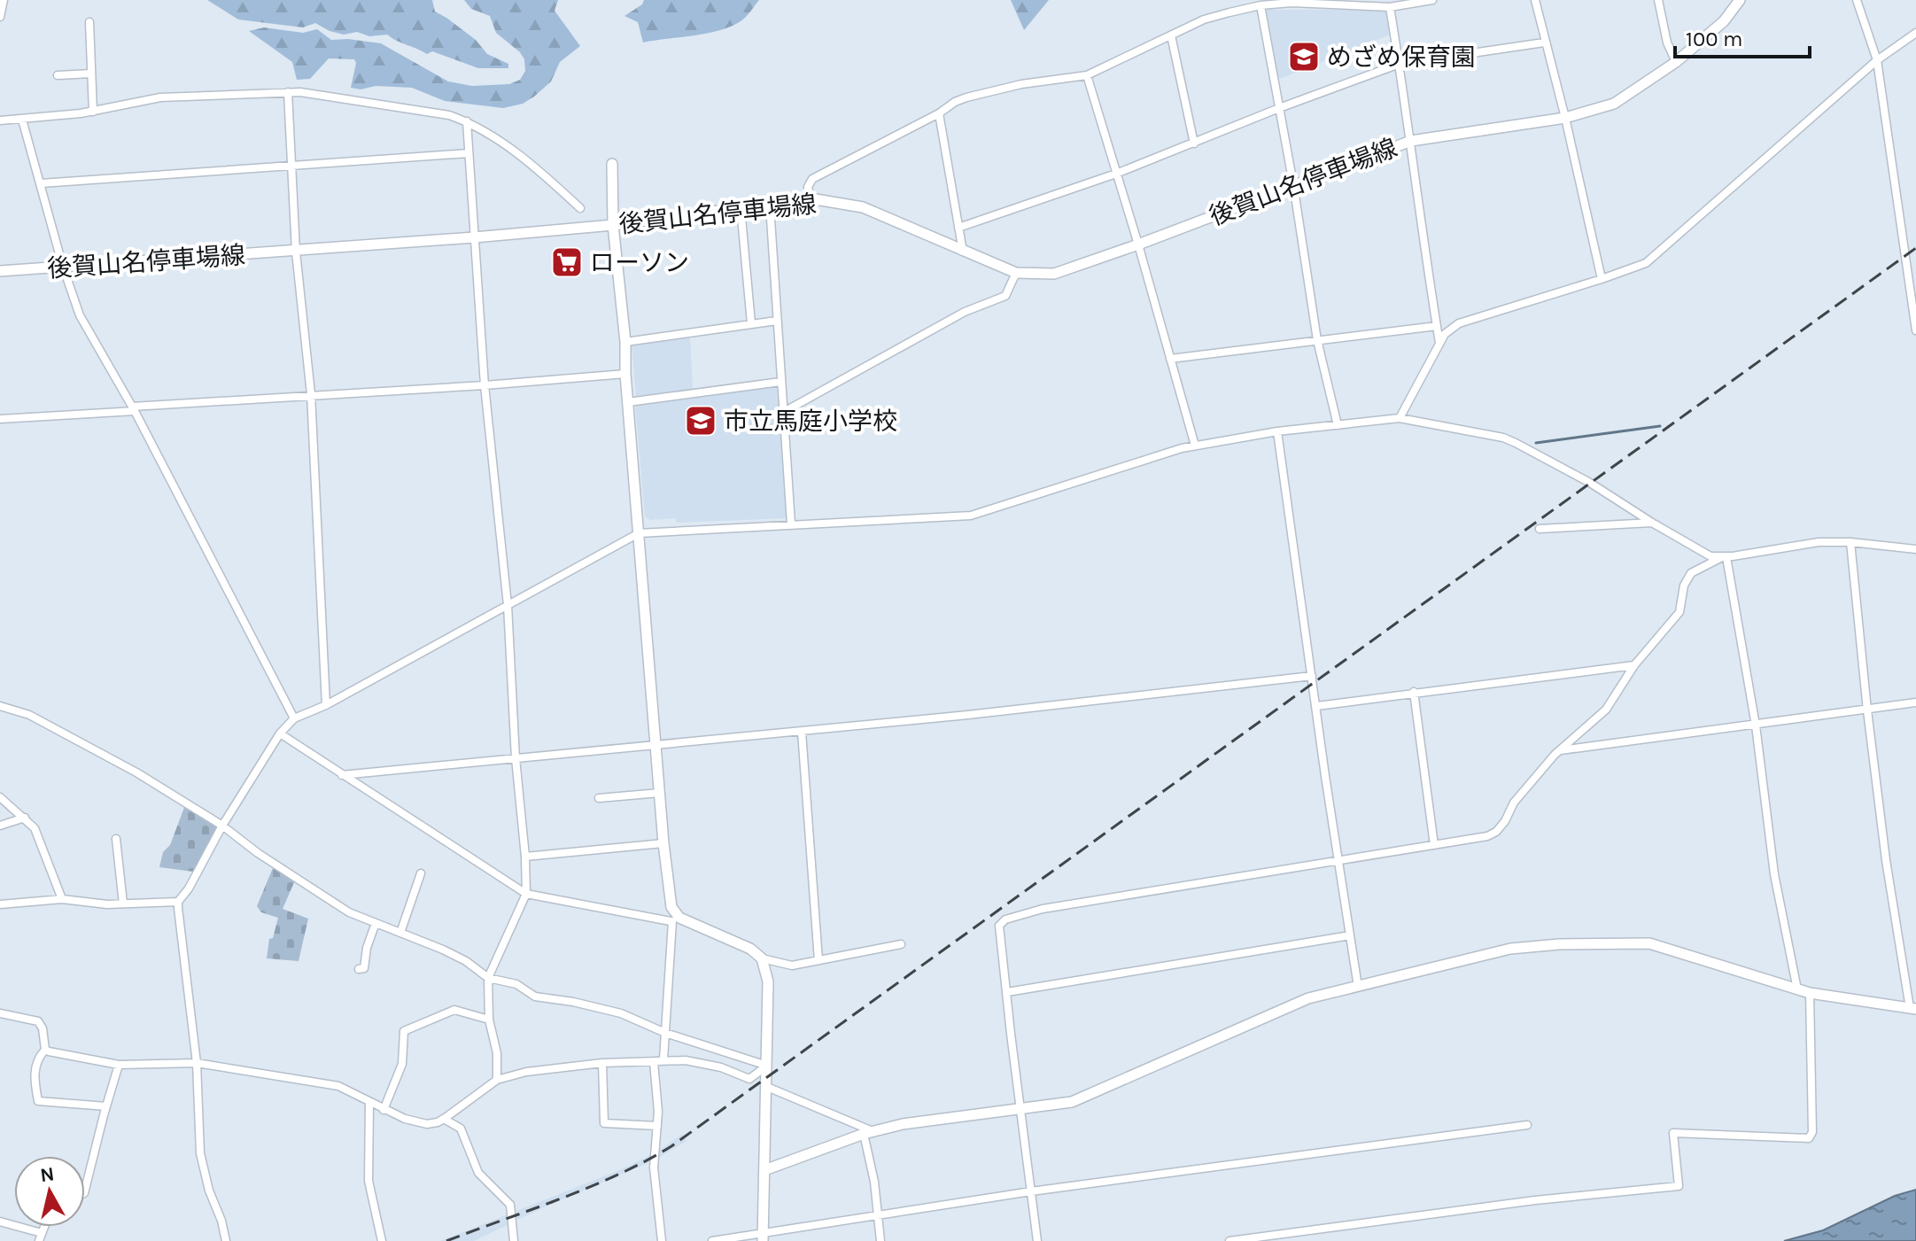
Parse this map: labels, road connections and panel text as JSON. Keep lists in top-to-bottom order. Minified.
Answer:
{"streets":{"street":["後賀山名停車場線"]},"places":{"school or university":["めざめ保育園","市立馬庭小学校"],"supermarket":["ローソン"]},"scale_bar":"100 m","north":"top"}
